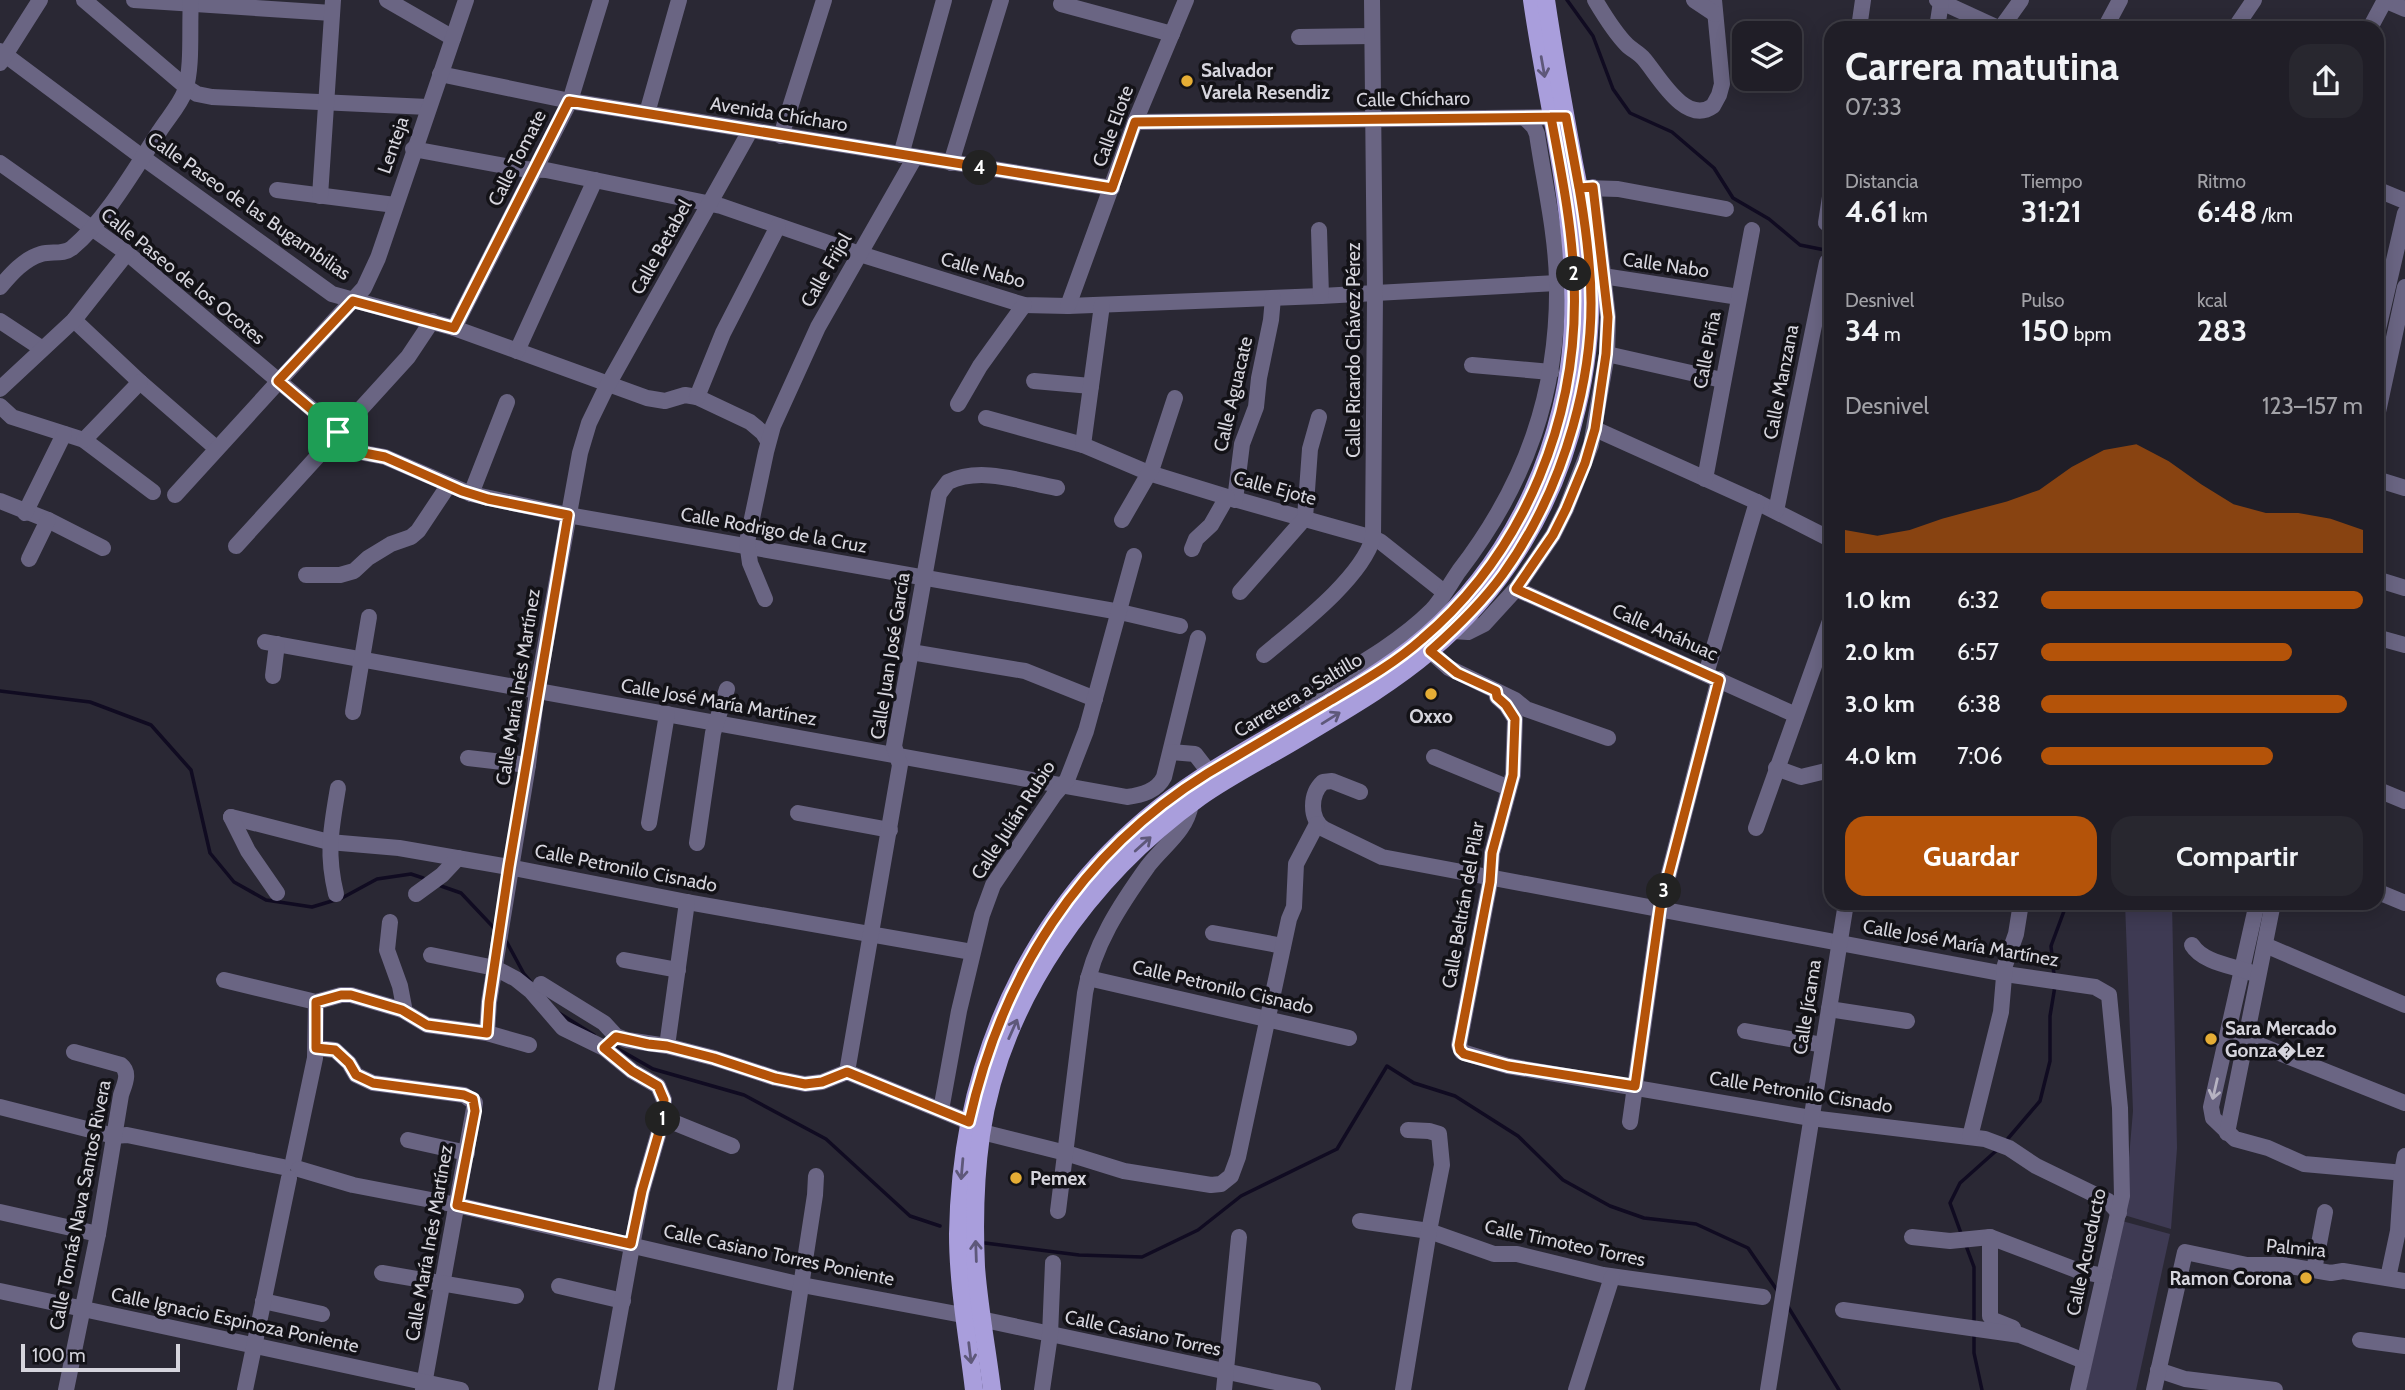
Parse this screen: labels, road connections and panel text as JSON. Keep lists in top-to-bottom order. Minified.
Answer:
{"streets":{"main road":["Carretera a Saltillo"],"street":["Calle Chícharo","Avenida Chícharo","Calle Elote","Lenteja","Calle Tomate","Calle Paseo de las Bugambilias","Calle Betabel","Calle Nabo","Calle Frijol","Calle Paseo de los Ocotes","Calle Ricardo Chávez Pérez","Calle Piña","Calle Manzana","Calle Aguacate","Calle Ejote","Calle Rodrigo de la Cruz","Calle Anáhuac","Calle Juan José García","Calle María Inés Martínez","Calle José María Martínez","Calle Julián Rubio","Calle Petronilo Cisnado","Calle Beltrán del Pilar","Calle Jícama","Calle Tomás Nava Santos Rivera","Calle Timoteo Torres","Palmira","Calle Acueducto","Calle Casiano Torres Poniente","Calle Ignacio Espinoza Poniente","Calle Casiano Torres"]},"crossings":[["Calle Chícharo","Calle Elote"],["Calle Chícharo","Calle Ricardo Chávez Pérez"],["Calle Chícharo","Carretera a Saltillo"],["Avenida Chícharo","Calle Elote"],["Avenida Chícharo","Lenteja"],["Avenida Chícharo","Calle Tomate"],["Avenida Chícharo","Calle Betabel"],["Avenida Chícharo","Calle Frijol"],["Calle Elote","Calle Nabo"],["Lenteja","Calle Paseo de las Bugambilias"],["Lenteja","Calle Nabo"],["Lenteja","Calle Paseo de los Ocotes"],["Calle Tomate","Calle Paseo de las Bugambilias"],["Calle Tomate","Calle Nabo"],["Calle Paseo de las Bugambilias","Calle Betabel"],["Calle Paseo de las Bugambilias","Calle María Inés Martínez"],["Calle Betabel","Calle Nabo"],["Calle Betabel","Calle María Inés Martínez"],["Calle Nabo","Calle Frijol"],["Calle Nabo","Calle Ricardo Chávez Pérez"],["Calle Nabo","Calle Piña"],["Calle Nabo","Calle Aguacate"],["Calle Nabo","Carretera a Saltillo"],["Calle Frijol","Calle Rodrigo de la Cruz"],["Calle Paseo de los Ocotes","Calle Rodrigo de la Cruz"],["Calle Paseo de los Ocotes","Calle María Inés Martínez"],["Calle Ricardo Chávez Pérez","Calle Ejote"],["Calle Aguacate","Calle Ejote"],["Calle Rodrigo de la Cruz","Calle Juan José García"],["Calle Rodrigo de la Cruz","Calle María Inés Martínez"],["Calle Rodrigo de la Cruz","Calle Julián Rubio"],["Calle Juan José García","Calle José María Martínez"],["Calle Juan José García","Calle Petronilo Cisnado"],["Calle María Inés Martínez","Calle José María Martínez"],["Calle María Inés Martínez","Calle Petronilo Cisnado"],["Calle María Inés Martínez","Calle Casiano Torres Poniente"],["Calle María Inés Martínez","Calle Ignacio Espinoza Poniente"],["Carretera a Saltillo","Calle Casiano Torres Poniente"],["Carretera a Saltillo","Calle Casiano Torres"],["Calle José María Martínez","Calle Julián Rubio"],["Calle José María Martínez","Calle Beltrán del Pilar"],["Calle José María Martínez","Calle Jícama"],["Calle José María Martínez","Calle Acueducto"],["Calle Julián Rubio","Calle Petronilo Cisnado"],["Calle Petronilo Cisnado","Calle Beltrán del Pilar"],["Calle Petronilo Cisnado","Calle Jícama"],["Calle Petronilo Cisnado","Calle Acueducto"],["Calle Tomás Nava Santos Rivera","Calle Casiano Torres Poniente"],["Calle Tomás Nava Santos Rivera","Calle Ignacio Espinoza Poniente"],["Calle Casiano Torres Poniente","Calle Casiano Torres"]],"places":["Salvador Varela Resendiz","Oxxo","Sara Mercado Gonza�Lez","Pemex","Ramon Corona"],"scale_bar":"100 m","page":{"heading":["Carrera matutina","07:33"],"stats":[["Distancia","4.61 km"],["Tiempo","31:21"],["Ritmo","6:48 /km"],["Desnivel","34 m"],["Pulso","150 bpm"],["kcal","283"]],"pins":["4","2","3","1"],"chart":["Desnivel","123–157 m"],"list":[{"name":"1.0 km","note":"6:32"},{"name":"2.0 km","note":"6:57"},{"name":"3.0 km","note":"6:38"},{"name":"4.0 km","note":"7:06"}],"buttons":["Guardar","Compartir"],"scale":"100 m"}}
